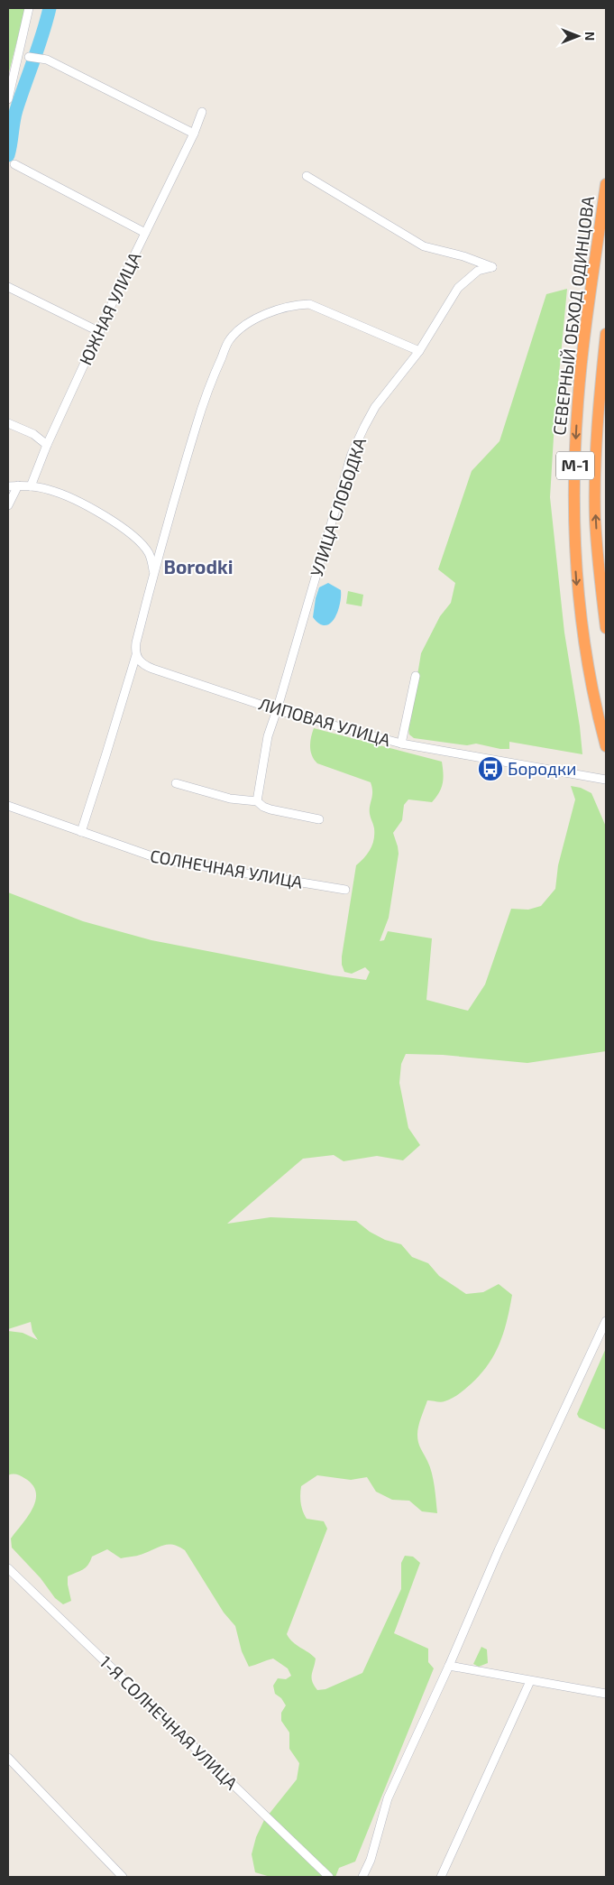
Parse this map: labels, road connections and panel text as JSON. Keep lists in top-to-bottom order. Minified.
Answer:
{"streets":{"highway":["СЕВЕРНЫЙ ОБХОД ОДИНЦОВА","М-1"],"street":["ЮЖНАЯ УЛИЦА","УЛИЦА СЛОБОДКА","ЛИПОВАЯ УЛИЦА","СОЛНЕЧНАЯ УЛИЦА","1-Я СОЛНЕЧНАЯ УЛИЦА"]},"crossings":[["УЛИЦА СЛОБОДКА","ЛИПОВАЯ УЛИЦА"]],"districts":["Borodki"],"places":{"bus stop":["Бородки"]},"north":"right"}
